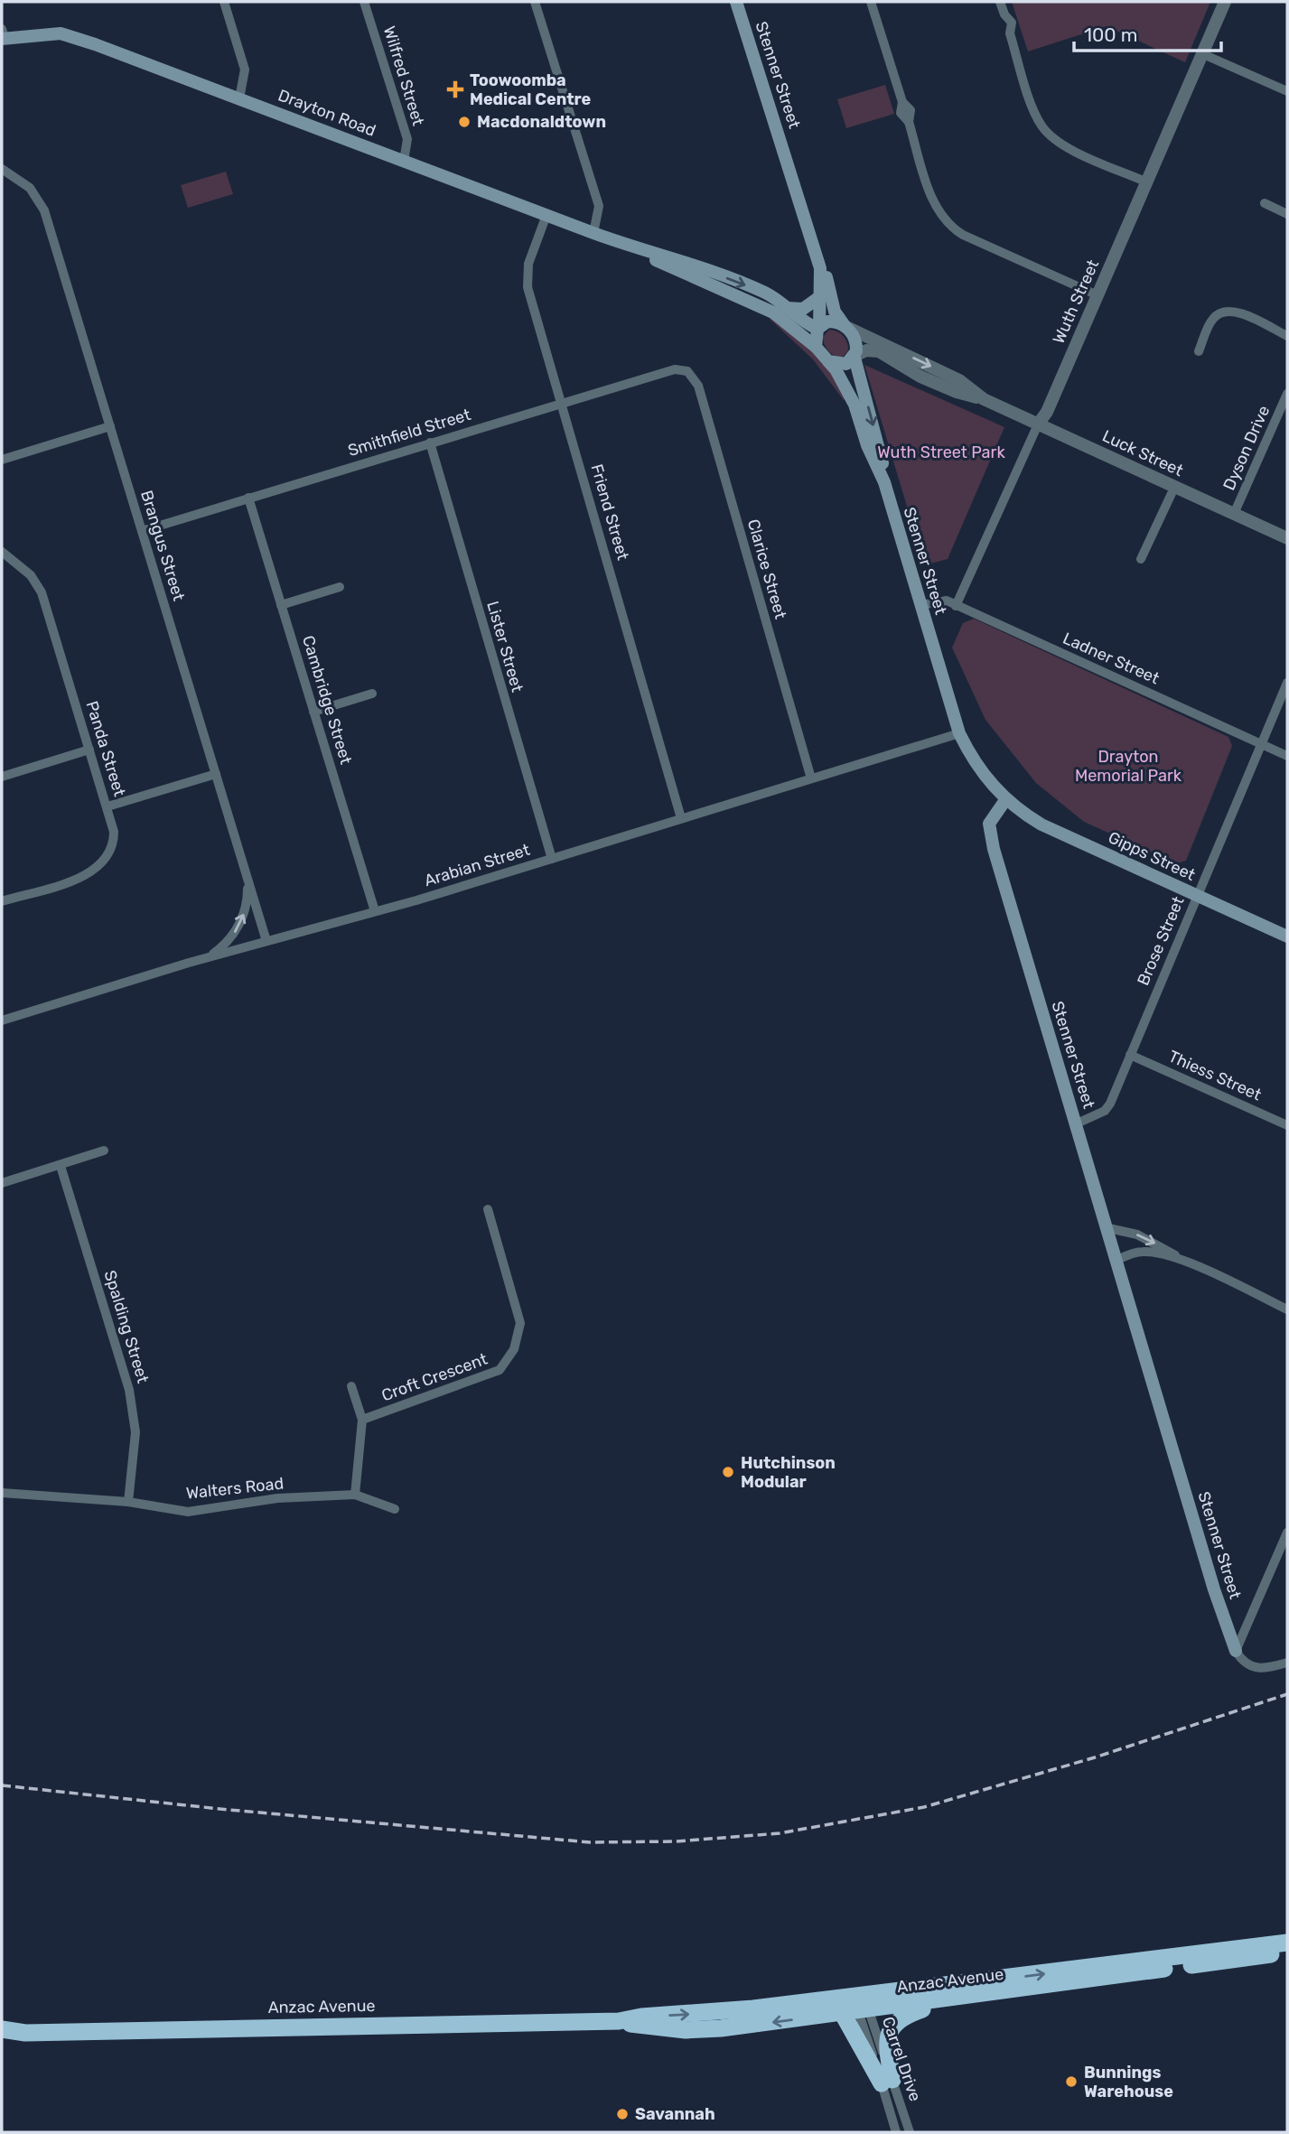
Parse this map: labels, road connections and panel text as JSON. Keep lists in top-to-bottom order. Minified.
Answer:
{"streets":{"highway":["Anzac Avenue"],"main road":["Stenner Street","Drayton Road","Gipps Street"],"street":["Wilfred Street","Wuth Street","Smithfield Street","Dyson Drive","Luck Street","Friend Street","Brangus Street","Clarice Street","Lister Street","Ladner Street","Cambridge Street","Panda Street","Arabian Street","Brose Street","Thiess Street","Spalding Street","Croft Crescent","Walters Road","Carrel Drive"]},"crossings":[["Stenner Street","Drayton Road"],["Stenner Street","Luck Street"],["Stenner Street","Ladner Street"],["Stenner Street","Gipps Street"],["Stenner Street","Arabian Street"],["Stenner Street","Brose Street"],["Wilfred Street","Drayton Road"],["Drayton Road","Luck Street"],["Drayton Road","Friend Street"],["Wuth Street","Luck Street"],["Wuth Street","Ladner Street"],["Smithfield Street","Friend Street"],["Smithfield Street","Brangus Street"],["Smithfield Street","Clarice Street"],["Smithfield Street","Lister Street"],["Smithfield Street","Cambridge Street"],["Dyson Drive","Luck Street"],["Friend Street","Arabian Street"],["Brangus Street","Arabian Street"],["Clarice Street","Arabian Street"],["Lister Street","Arabian Street"],["Ladner Street","Brose Street"],["Cambridge Street","Arabian Street"],["Gipps Street","Brose Street"],["Brose Street","Thiess Street"],["Spalding Street","Walters Road"],["Anzac Avenue","Carrel Drive"]],"parks":["Wuth Street Park","Drayton Memorial Park"],"places":{"health":["Toowoomba Medical Centre"],"other":["Macdonaldtown","Hutchinson Modular","Bunnings Warehouse","Savannah"]},"scale_bar":"100 m"}
